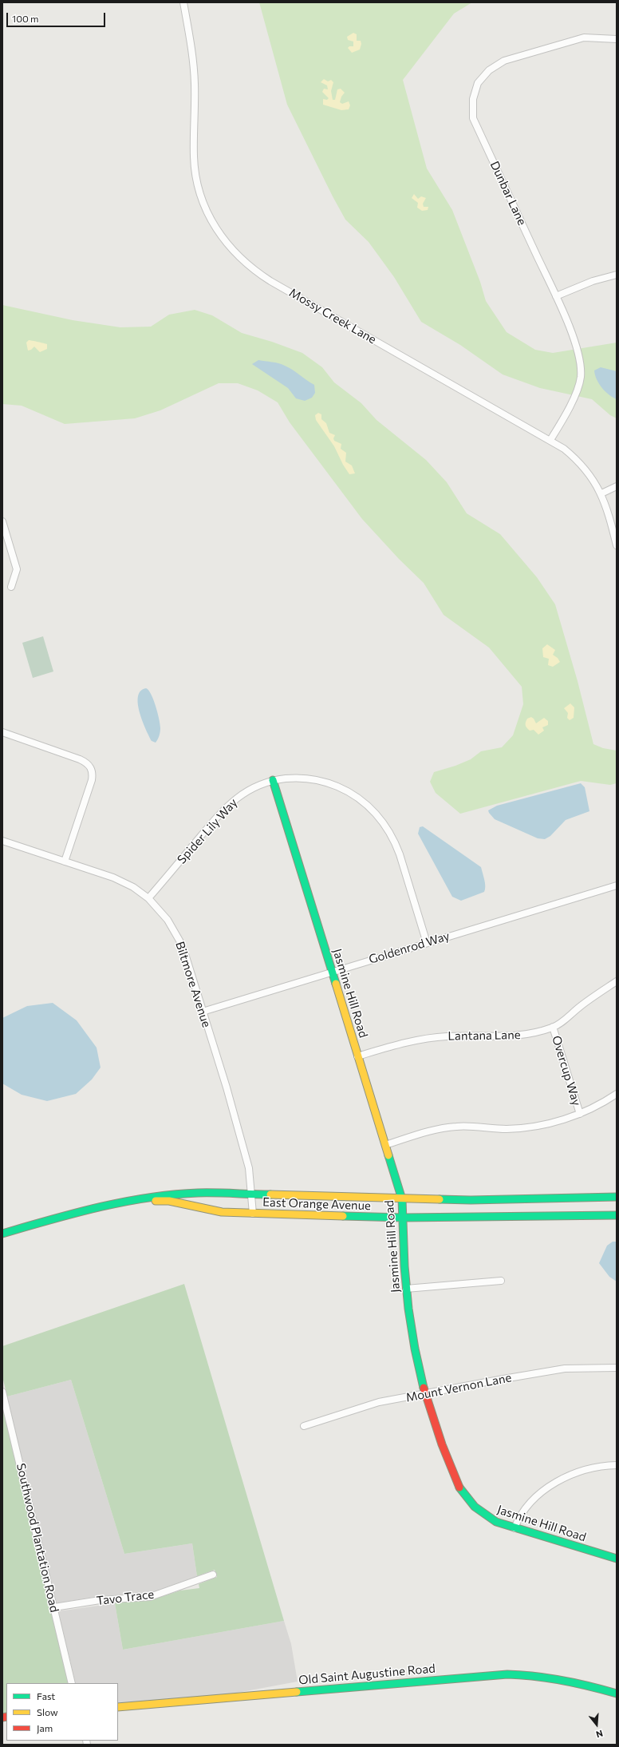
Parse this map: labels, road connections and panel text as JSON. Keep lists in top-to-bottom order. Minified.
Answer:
{"streets":{"street":["Dunbar Lane","Mossy Creek Lane","Spider Lily Way","Goldenrod Way","Biltmore Avenue","Jasmine Hill Road","Lantana Lane","Overcup Way","East Orange Avenue","Mount Vernon Lane","Southwood Plantation Road","Tavo Trace","Old Saint Augustine Road"]},"crossings":[["Dunbar Lane","Mossy Creek Lane"],["Spider Lily Way","Goldenrod Way"],["Spider Lily Way","Biltmore Avenue"],["Spider Lily Way","Jasmine Hill Road"],["Goldenrod Way","Biltmore Avenue"],["Goldenrod Way","Jasmine Hill Road"],["Biltmore Avenue","East Orange Avenue"],["Jasmine Hill Road","Lantana Lane"],["Jasmine Hill Road","East Orange Avenue"],["Jasmine Hill Road","Mount Vernon Lane"],["Lantana Lane","Overcup Way"],["Southwood Plantation Road","Tavo Trace"]],"legend":["Fast","Slow","Jam"],"scale_bar":"100 m","north":"bottom"}
